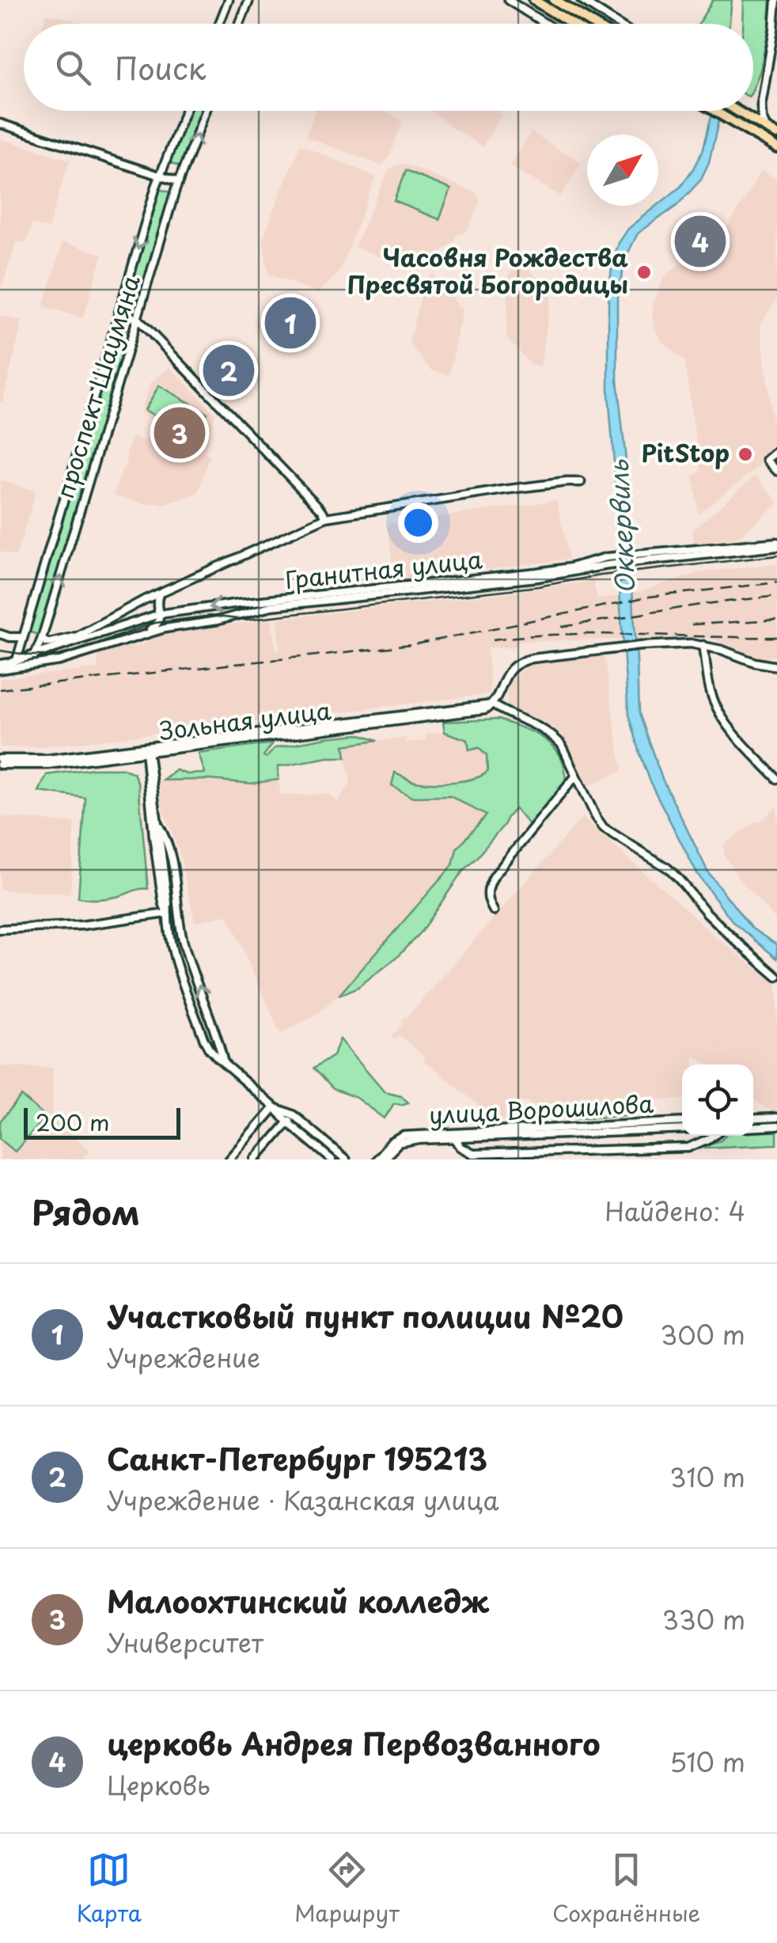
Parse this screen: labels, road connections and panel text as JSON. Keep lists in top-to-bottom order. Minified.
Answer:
{"streets":{"street":["проспект Шаумяна","Гранитная улица","Зольная улица","улица Ворошилова"]},"crossings":[["проспект Шаумяна","Гранитная улица"]],"water":["Оккервиль"],"places":["Часовня Рождества Пресвятой Богородицы","PitStop"],"scale_bar":"200 m","north":"top right","page":{"search":"Поиск","pins":["4","1","2","3"],"scale":"200 m","heading":["Рядом","Найдено: 4"],"list":[{"mark":"1","name":"Участковый пункт полиции №20","note":"Учреждение","value":"300 m"},{"mark":"2","name":"Санкт-Петербург 195213","note":"Учреждение · Казанская улица","value":"310 m"},{"mark":"3","name":"Малоохтинский колледж","note":"Университет","value":"330 m"},{"mark":"4","name":"церковь Андрея Первозванного","note":"Церковь","value":"510 m"}],"nav":["Карта","Маршрут","Сохранённые"]}}
